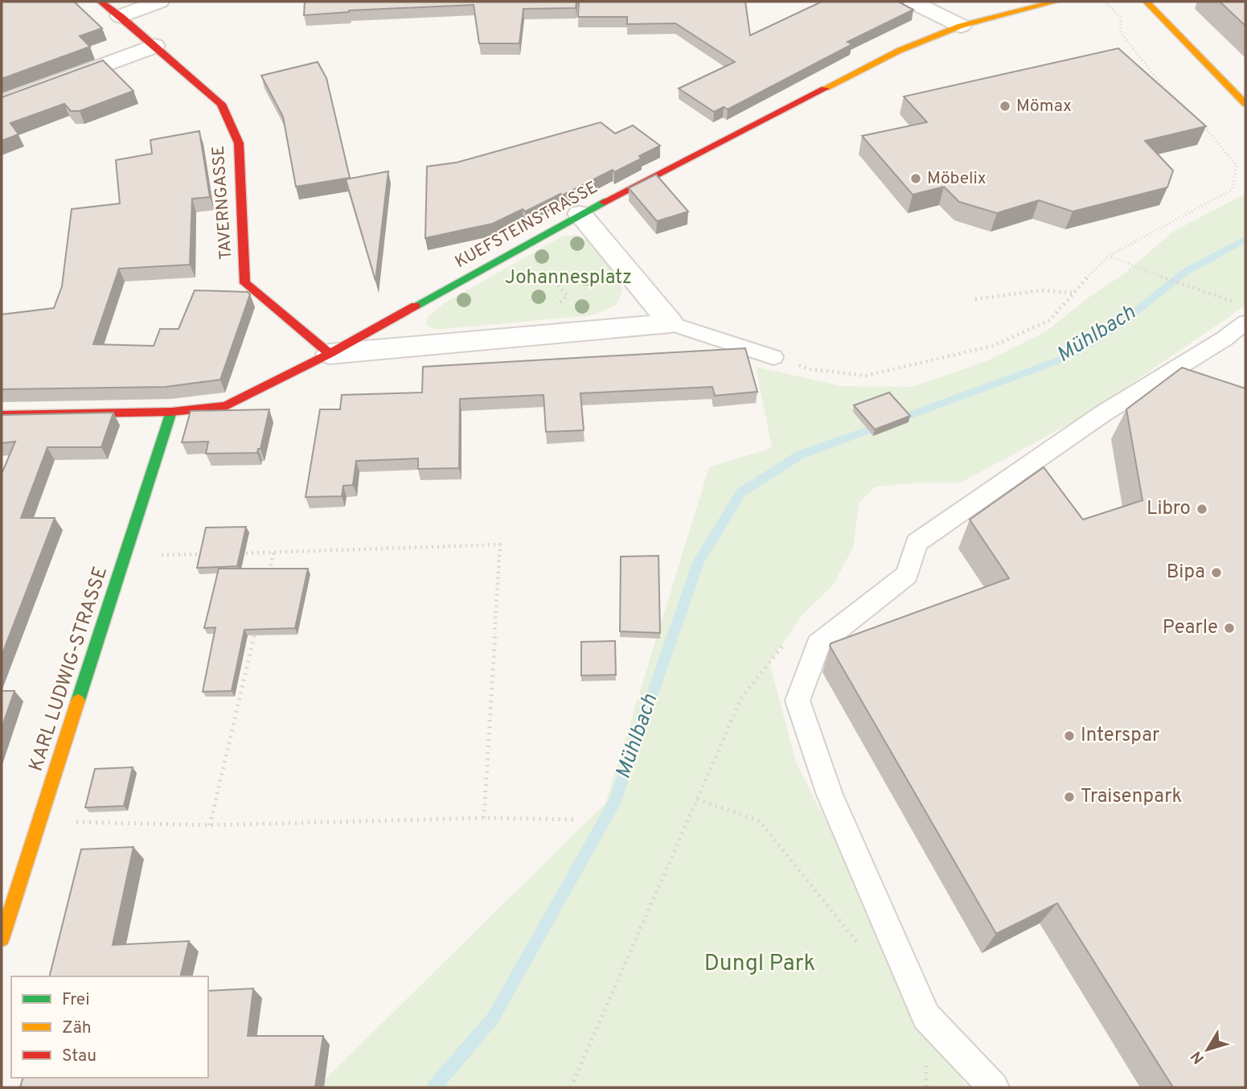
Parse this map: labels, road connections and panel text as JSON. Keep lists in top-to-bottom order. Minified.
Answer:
{"streets":{"street":["TAVERNGASSE","KUEFSTEINSTRASSE","KARL LUDWIG-STRASSE"]},"crossings":[["TAVERNGASSE","KUEFSTEINSTRASSE"],["KUEFSTEINSTRASSE","KARL LUDWIG-STRASSE"]],"water":["Mühlbach"],"parks":["Johannesplatz","Dungl Park"],"places":["Mömax","Möbelix","Libro","Bipa","Pearle","Interspar","Traisenpark"],"legend":["Frei","Zäh","Stau"],"north":"bottom left"}
